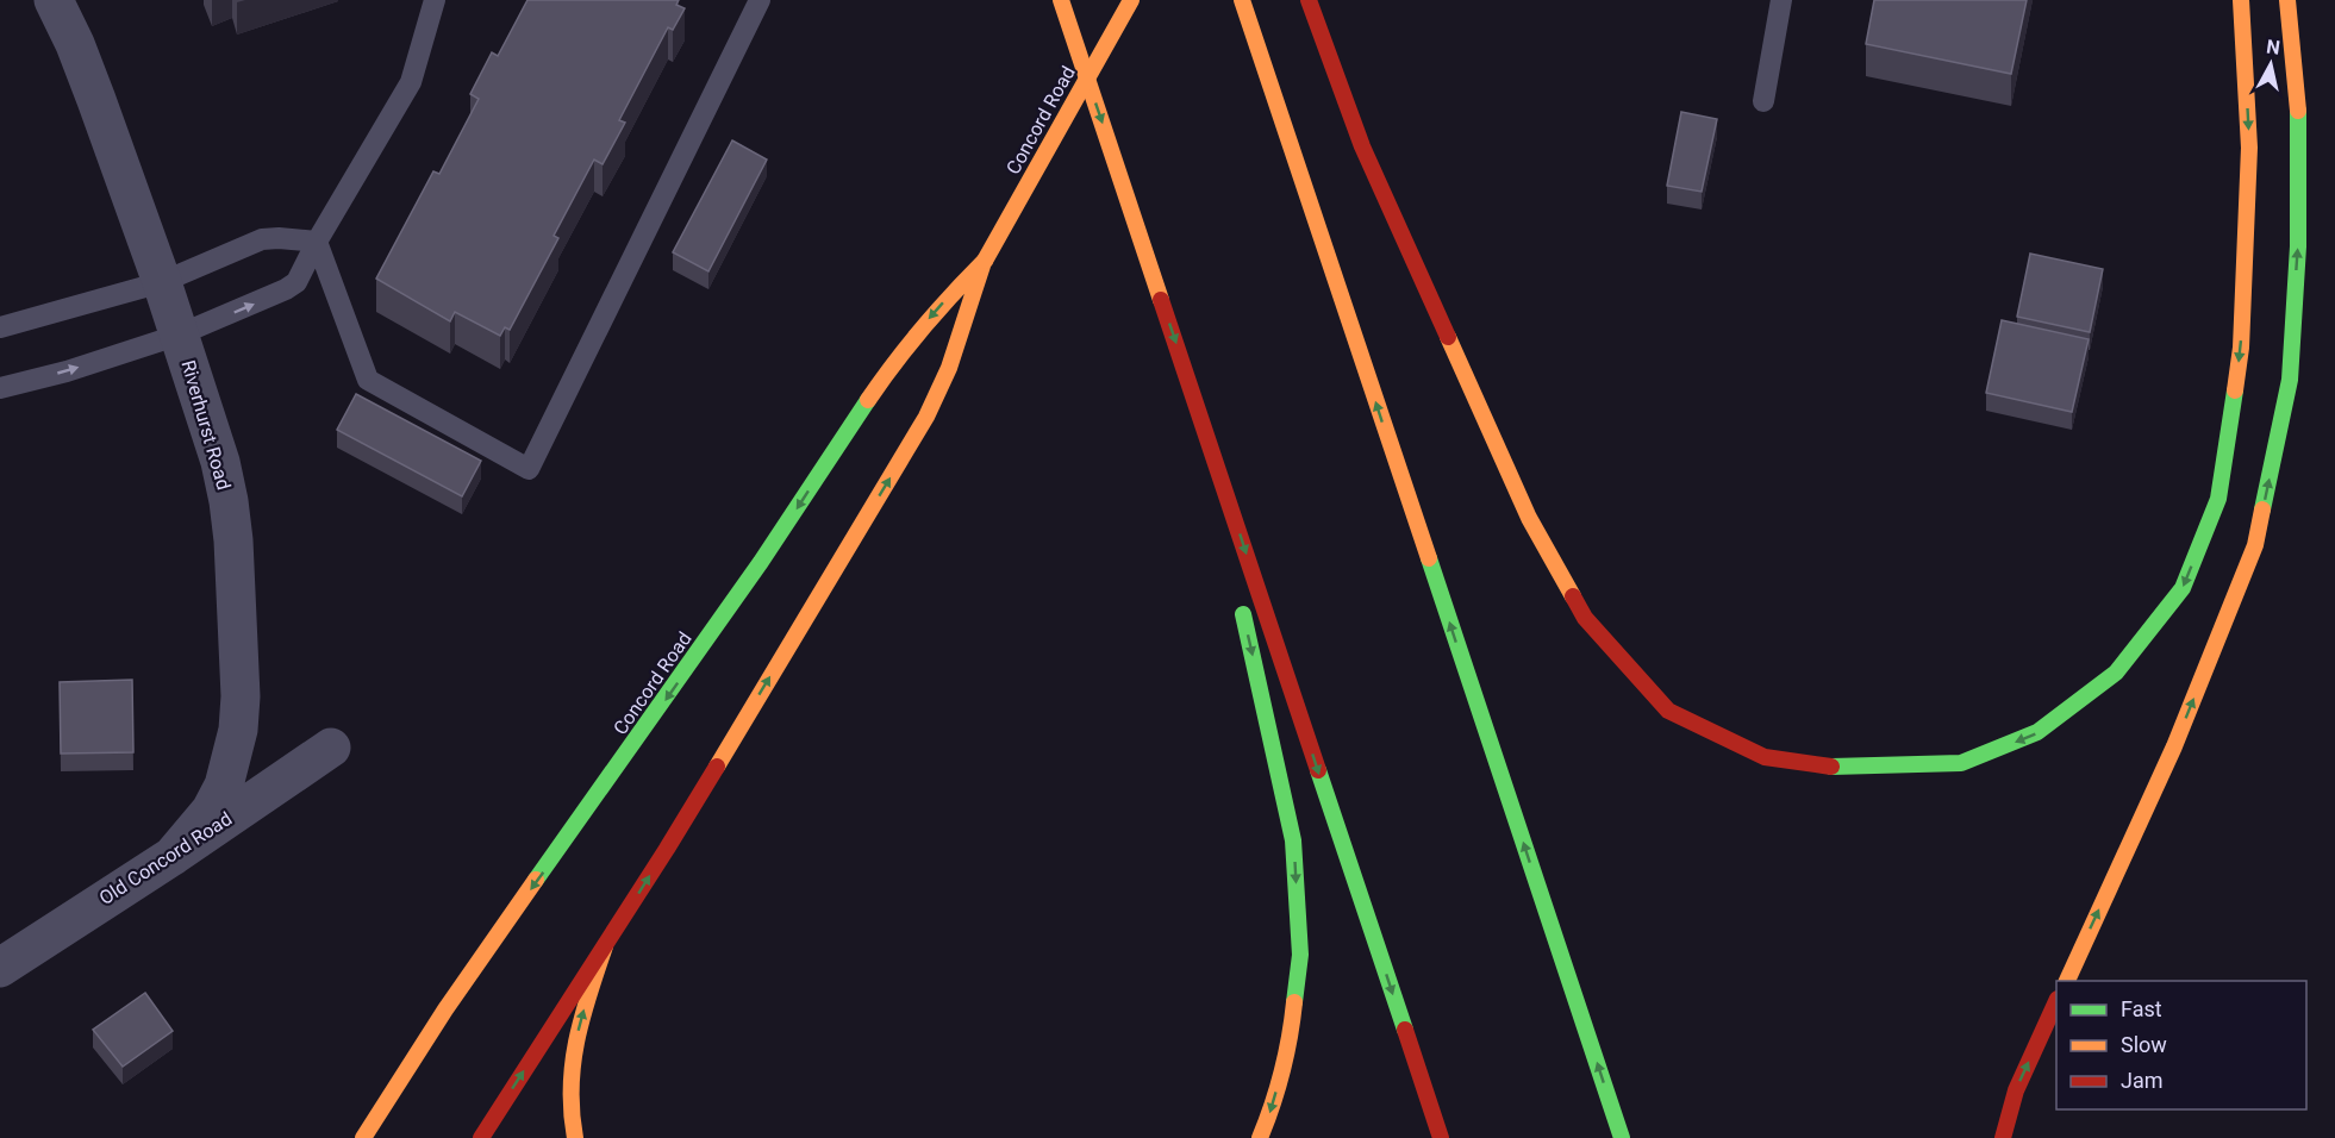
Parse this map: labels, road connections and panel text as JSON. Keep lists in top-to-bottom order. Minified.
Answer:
{"streets":{"main road":["Concord Road"],"street":["Riverhurst Road","Old Concord Road"]},"crossings":[["Riverhurst Road","Old Concord Road"]],"legend":["Fast","Slow","Jam"],"north":"top"}
